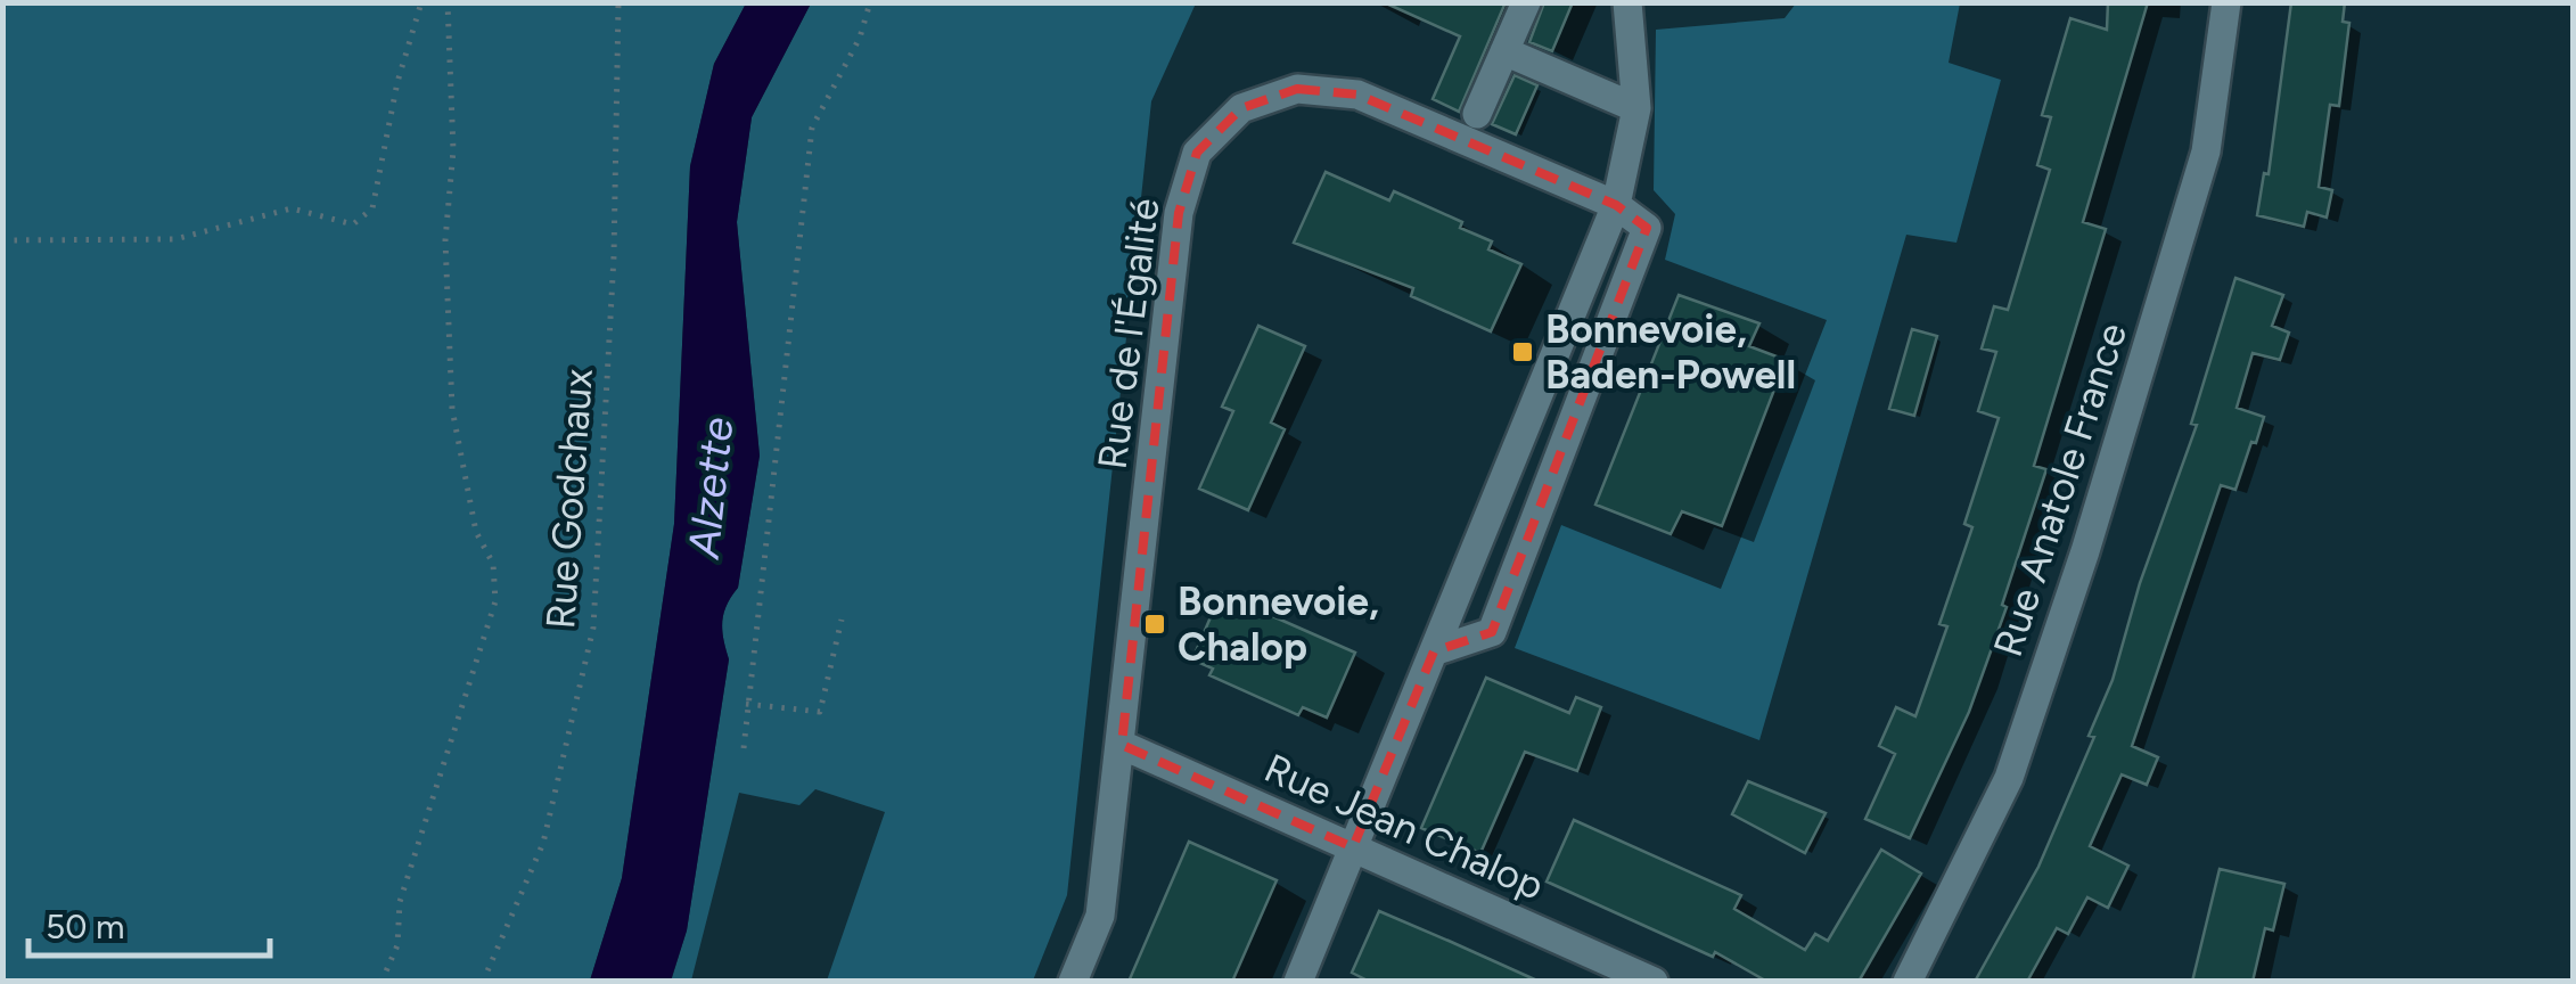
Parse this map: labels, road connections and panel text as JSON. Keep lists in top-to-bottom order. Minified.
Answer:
{"streets":{"street":["Rue de l'Égalité","Rue Anatole France","Rue Jean Chalop"],"path":["Rue Godchaux"]},"crossings":[["Rue de l'Égalité","Rue Jean Chalop"]],"water":["Alzette"],"places":{"transit":["Bonnevoie, Baden-Powell","Bonnevoie, Chalop"]},"scale_bar":"50 m"}
